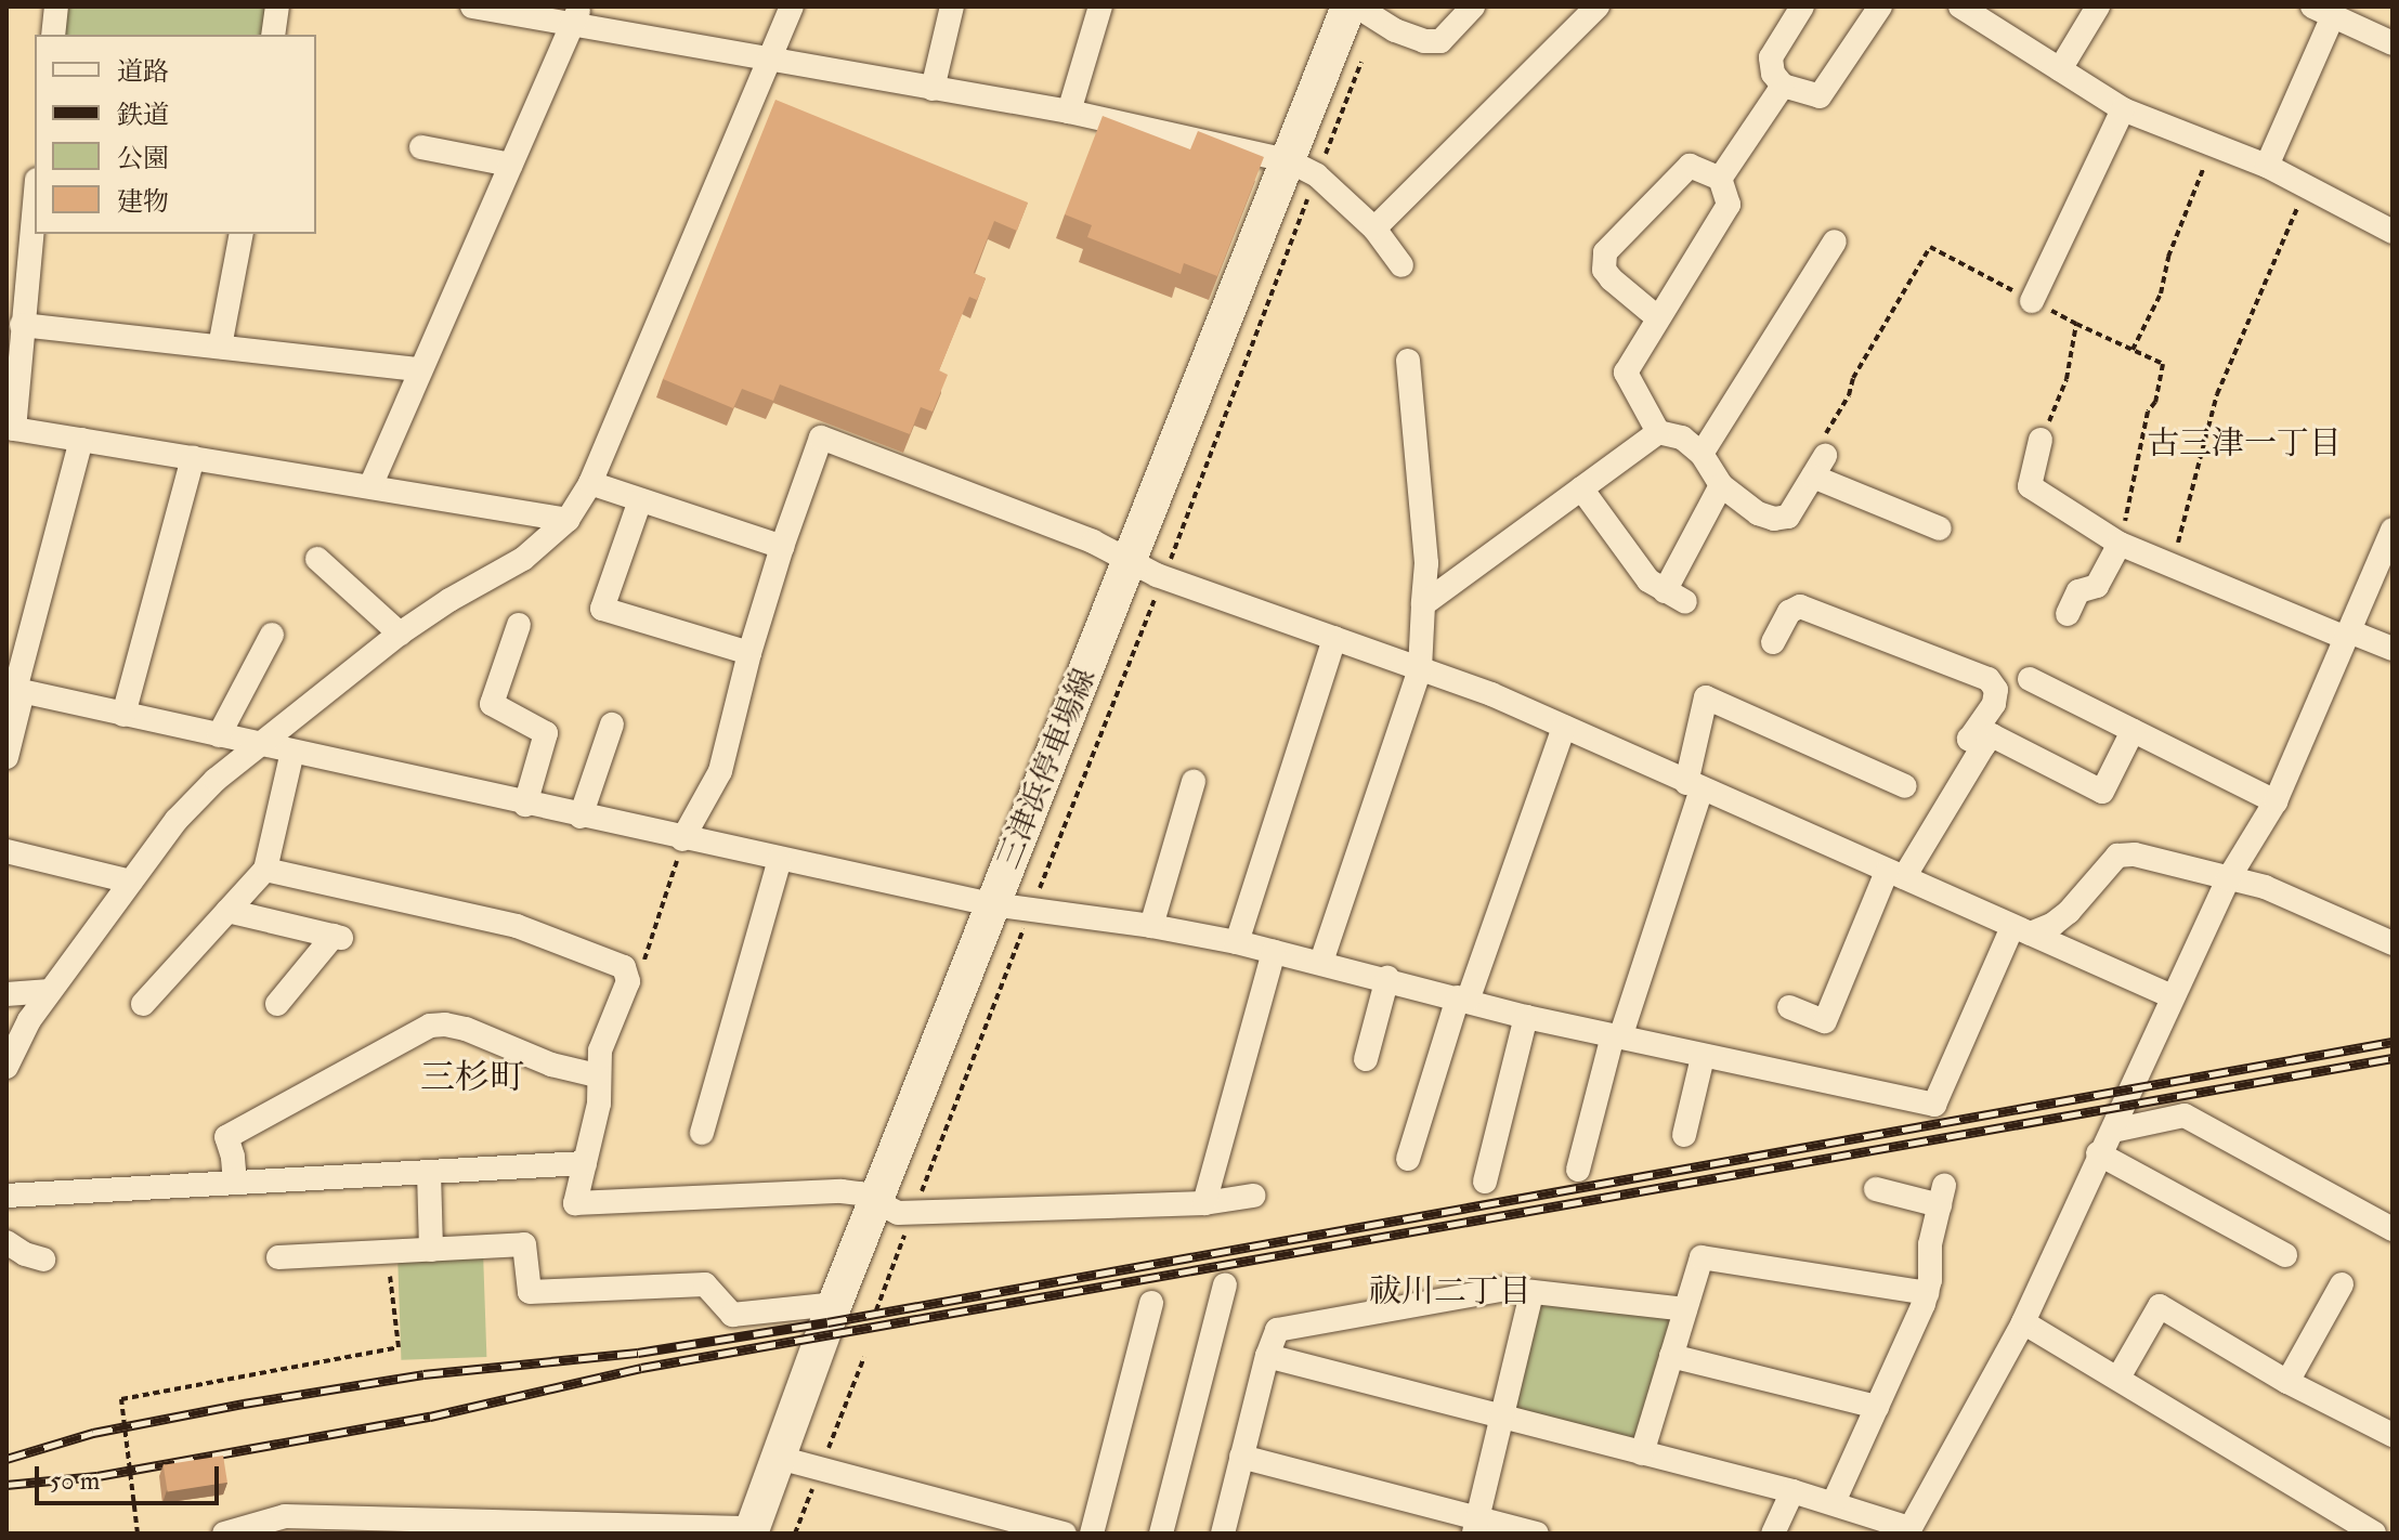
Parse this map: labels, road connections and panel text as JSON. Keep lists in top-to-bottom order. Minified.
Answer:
{"streets":{"main road":["三津浜停車場線"]},"districts":["古三津一丁目","三杉町","祓川二丁目"],"legend":["道路","鉄道","公園","建物"],"scale_bar":"50 m"}
